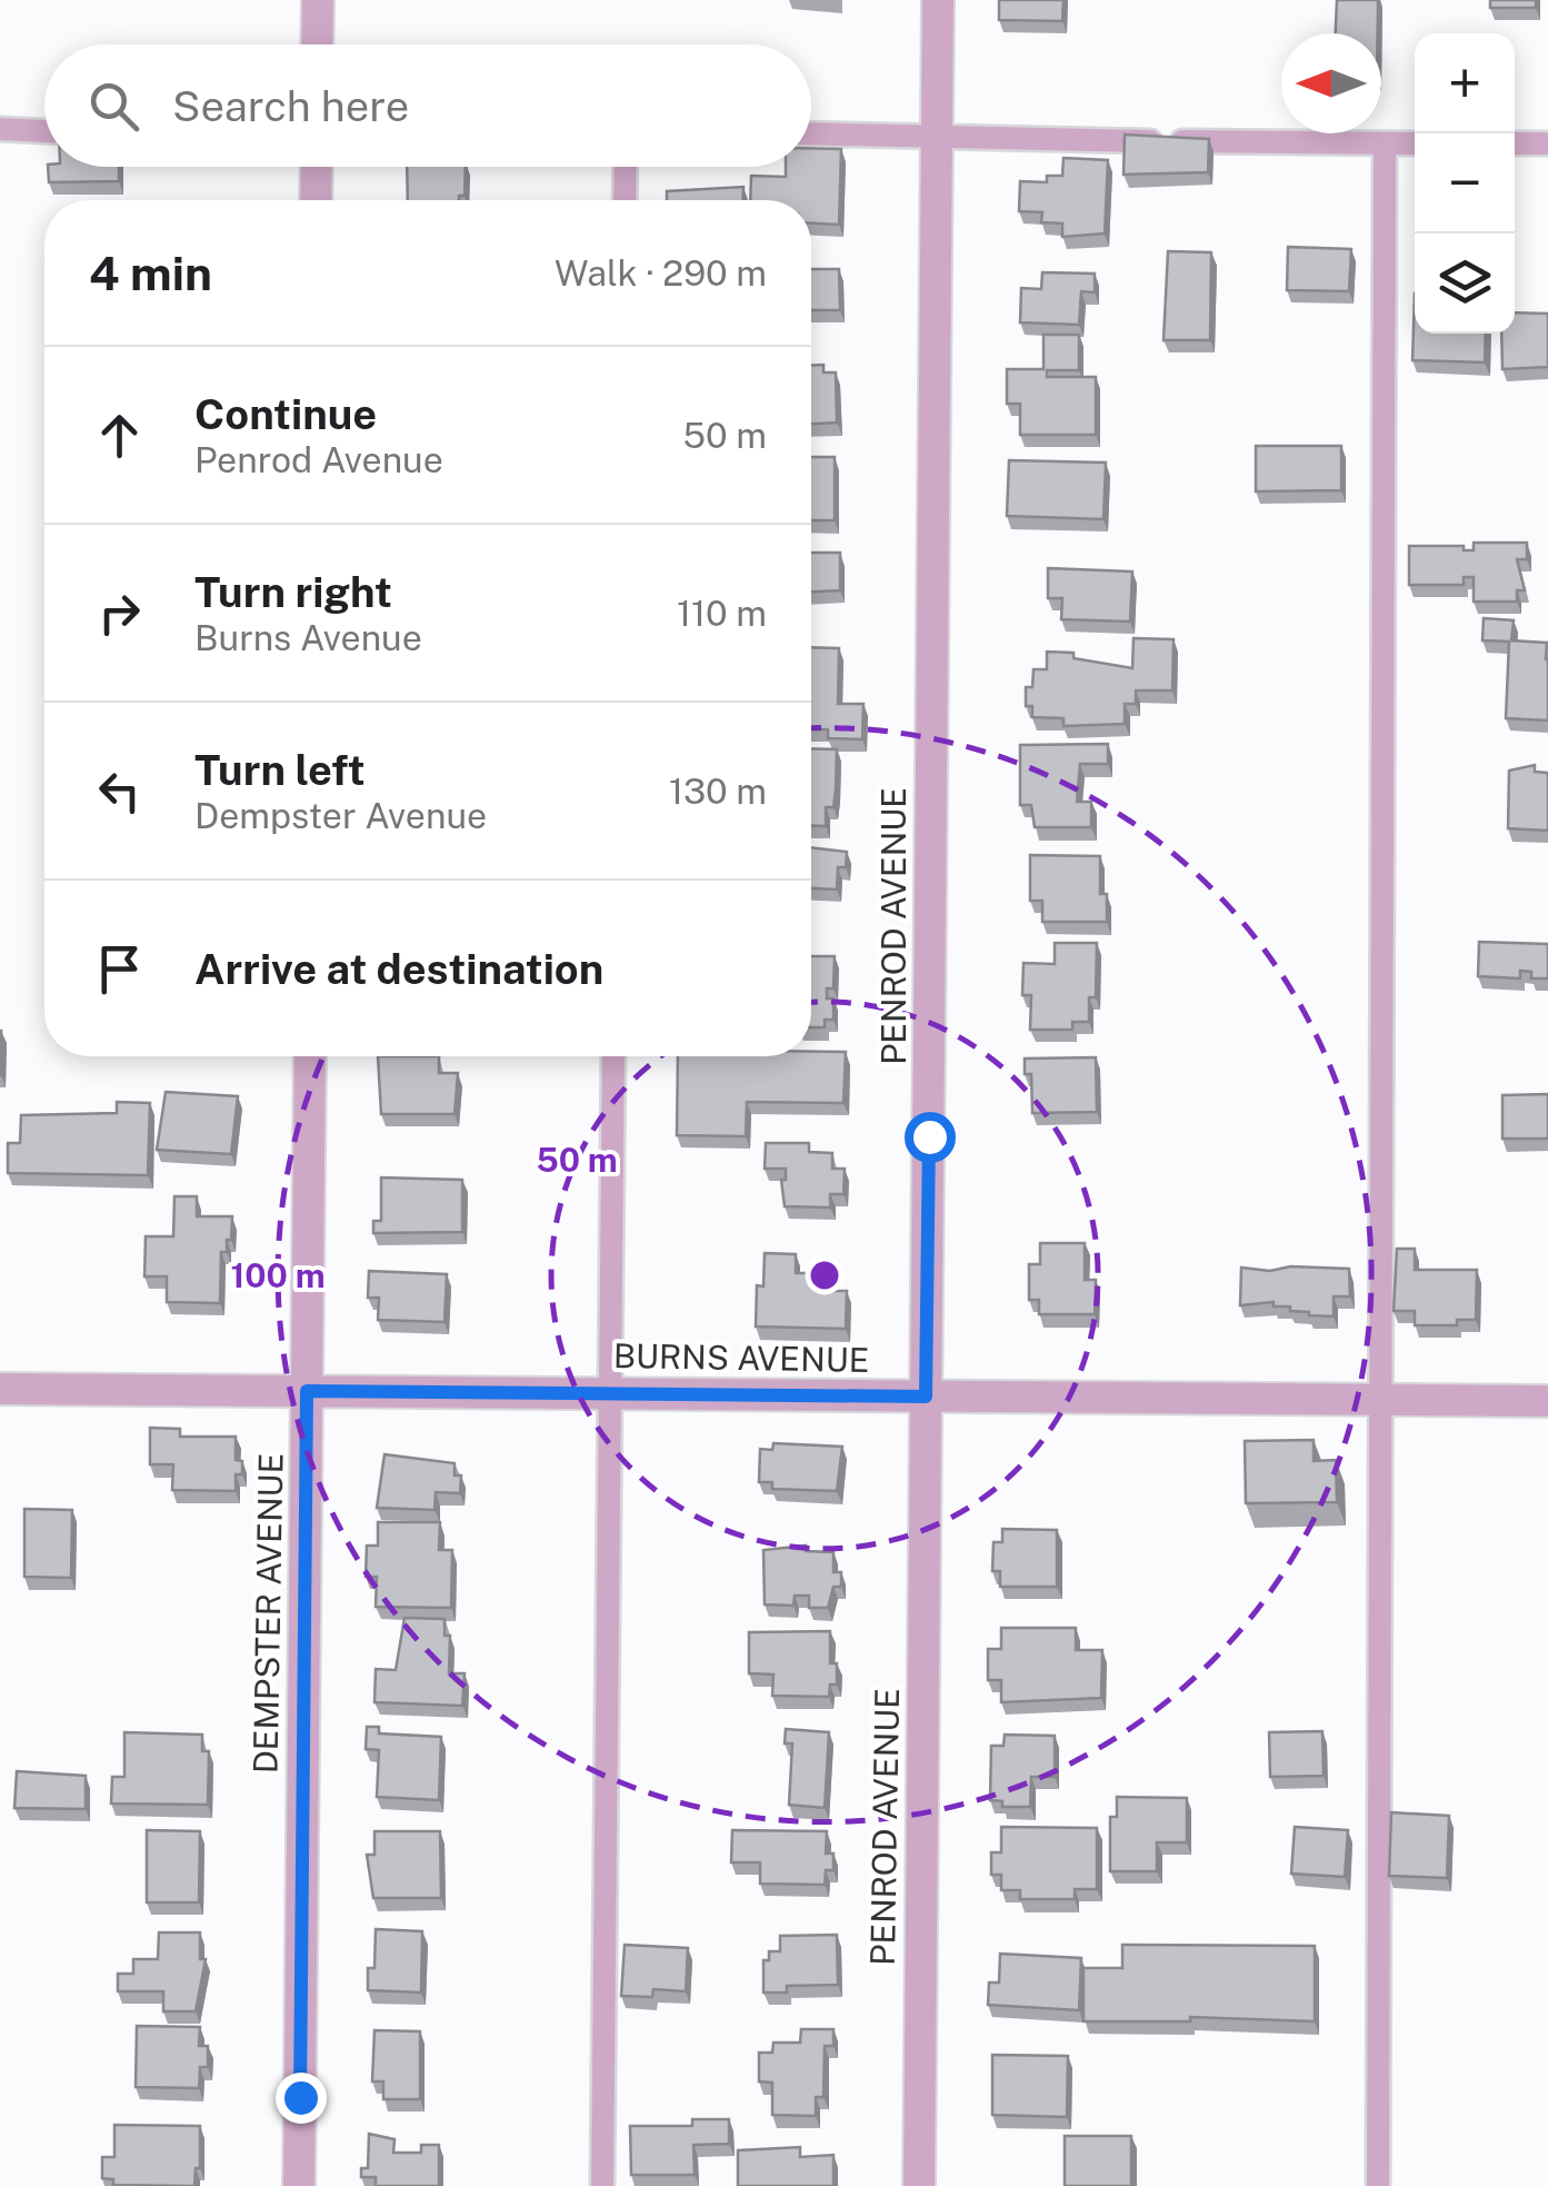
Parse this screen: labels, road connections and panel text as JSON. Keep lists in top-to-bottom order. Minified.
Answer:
{"streets":{"street":["PENROD AVENUE","BURNS AVENUE","DEMPSTER AVENUE"]},"crossings":[["PENROD AVENUE","BURNS AVENUE"],["BURNS AVENUE","DEMPSTER AVENUE"]],"north":"left","page":{"map_buttons":["+","−"],"search":"Search here","heading":["4 min","Walk · 290 m"],"list":[["Continue","Penrod Avenue","50 m"],["Turn right","Burns Avenue","110 m"],["Turn left","Dempster Avenue","130 m"],"Arrive at destination"]},"rings":["50 m","100 m"]}
